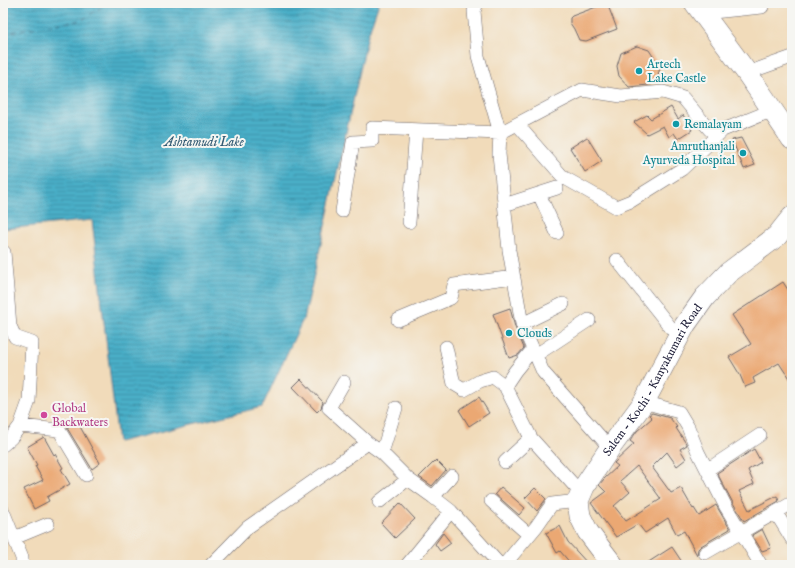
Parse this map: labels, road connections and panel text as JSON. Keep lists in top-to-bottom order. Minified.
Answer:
{"streets":{"main road":["Salem - Kochi - Kanyakumari Road"]},"water":["Ashtamudi Lake"],"places":["Artech Lake Castle","Remalayam","Amruthanjali Ayurveda Hospital","Clouds","Global Backwaters"]}
